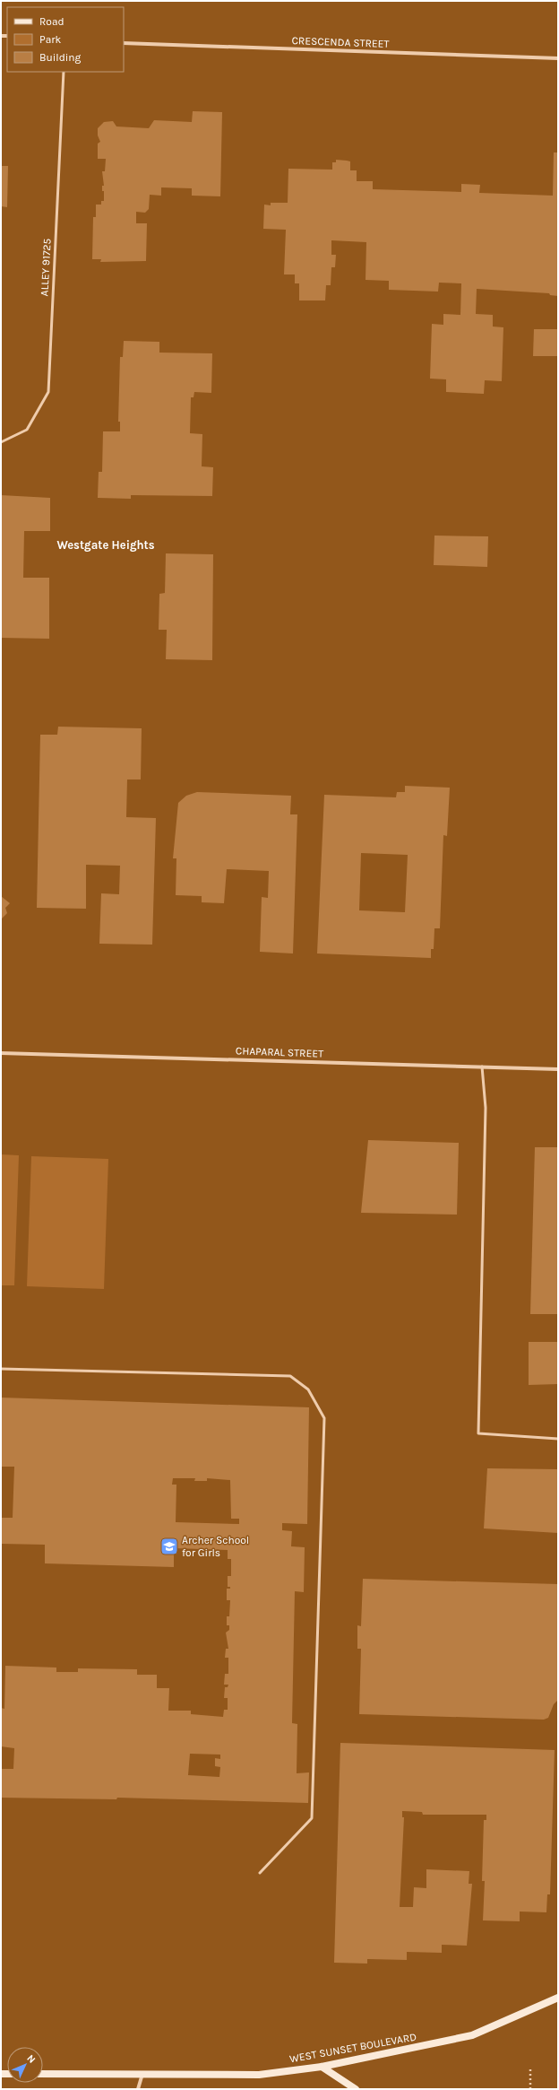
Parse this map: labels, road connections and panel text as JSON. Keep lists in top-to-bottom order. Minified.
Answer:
{"streets":{"main road":["WEST SUNSET BOULEVARD"],"street":["CRESCENDA STREET","CHAPARAL STREET"],"lane":["ALLEY 91725"]},"districts":["Westgate Heights"],"places":{"school or university":["Archer School for Girls"]},"legend":["Road","Park","Building"],"north":"top right"}
